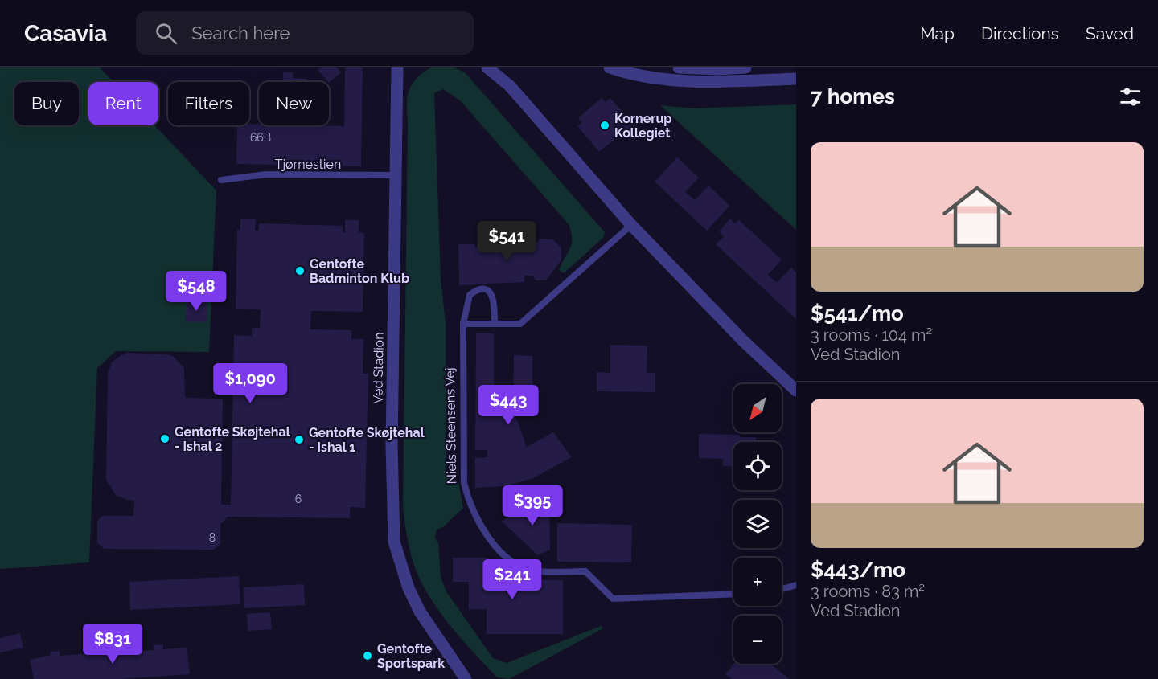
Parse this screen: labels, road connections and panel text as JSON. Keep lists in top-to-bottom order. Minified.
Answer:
{"streets":{"street":["Ved Stadion"],"lane":["Tjørnestien","Niels Steensens Vej"]},"crossings":[["Tjørnestien","Ved Stadion"]],"places":["Kornerup Kollegiet","Gentofte Badminton Klub","Gentofte Skøjtehal - Ishal 2","Gentofte Skøjtehal - Ishal 1","Gentofte Sportspark"],"house_numbers":["66B","6","8"],"north":"bottom left","page":{"header":"Casavia","search":"Search here","nav":["Map","Directions","Saved"],"heading":"7 homes","chip":["Buy","Rent","Filters","New"],"list":[{"name":"$541/mo","note":"3 rooms · 104 m² · Ved Stadion"},{"name":"$443/mo","note":"3 rooms · 83 m² · Ved Stadion"}],"price":["$541","$548","$1,090","$443","$395","$241","$831"],"map_buttons":["+","−"]}}
